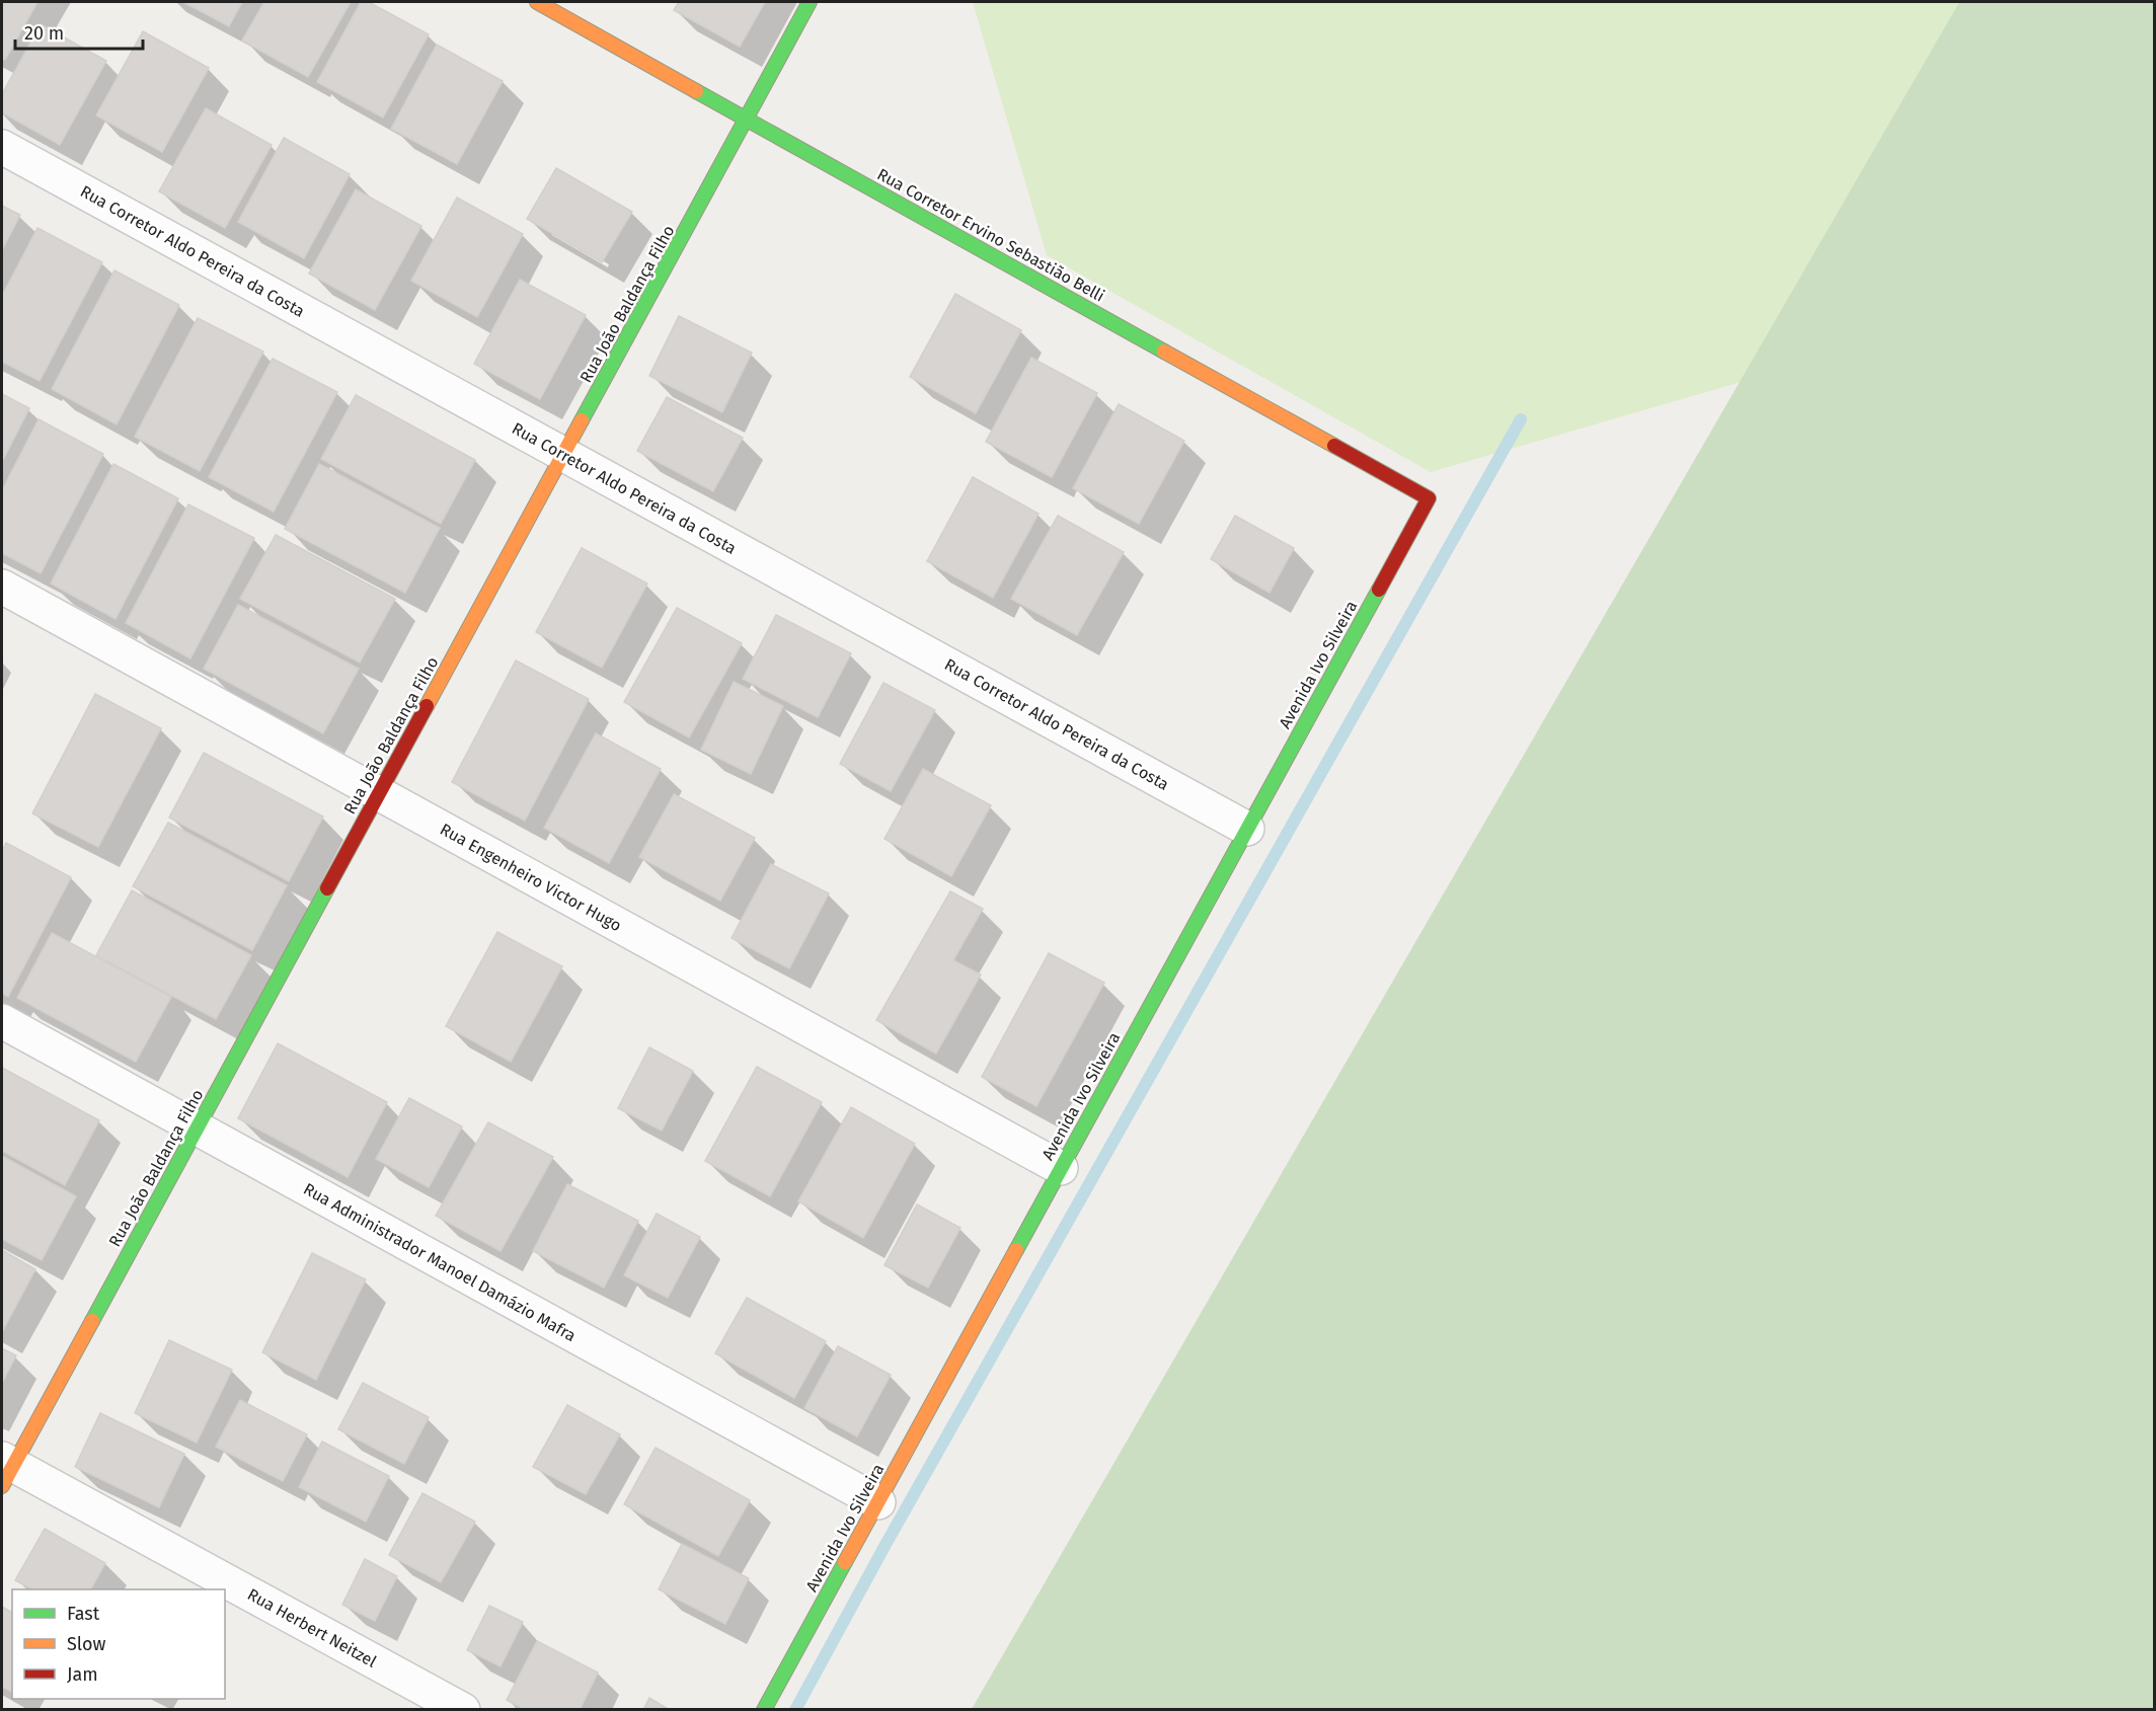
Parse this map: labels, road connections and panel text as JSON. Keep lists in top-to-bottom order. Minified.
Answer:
{"streets":{"street":["Rua Corretor Ervino Sebastião Belli","Rua Corretor Aldo Pereira da Costa","Rua João Baldança Filho","Avenida Ivo Silveira","Rua Engenheiro Victor Hugo","Rua Administrador Manoel Damázio Mafra","Rua Herbert Neitzel"]},"crossings":[["Rua Corretor Ervino Sebastião Belli","Rua João Baldança Filho"],["Rua Corretor Ervino Sebastião Belli","Avenida Ivo Silveira"],["Rua Corretor Aldo Pereira da Costa","Rua João Baldança Filho"],["Rua Corretor Aldo Pereira da Costa","Avenida Ivo Silveira"],["Rua João Baldança Filho","Rua Engenheiro Victor Hugo"],["Rua João Baldança Filho","Rua Administrador Manoel Damázio Mafra"],["Rua João Baldança Filho","Rua Herbert Neitzel"],["Avenida Ivo Silveira","Rua Engenheiro Victor Hugo"],["Avenida Ivo Silveira","Rua Administrador Manoel Damázio Mafra"]],"legend":["Fast","Slow","Jam"],"scale_bar":"20 m"}
